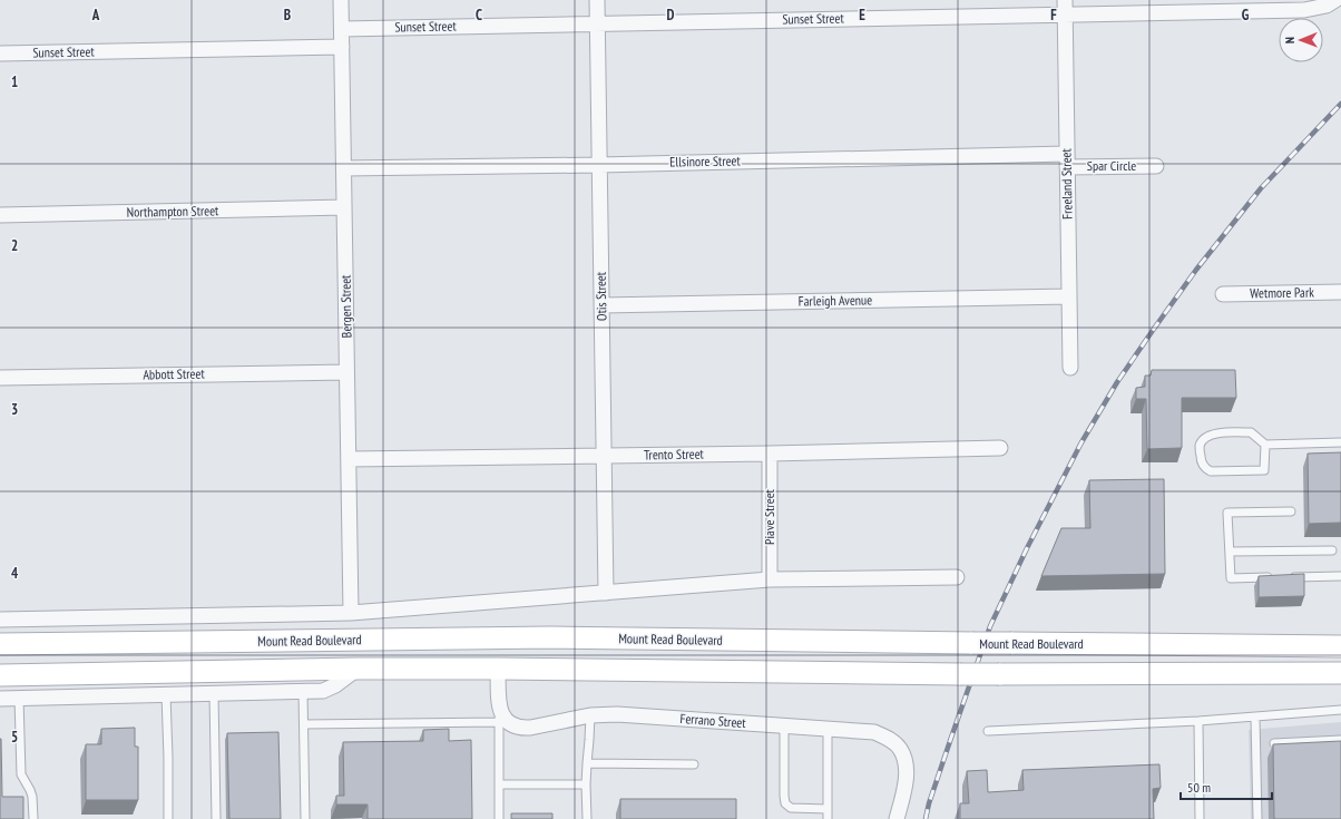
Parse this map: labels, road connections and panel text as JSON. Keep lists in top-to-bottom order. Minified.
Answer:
{"streets":{"main road":["Mount Read Boulevard"],"street":["Sunset Street","Ellsinore Street","Spar Circle","Freeland Street","Northampton Street","Wetmore Park","Otis Street","Farleigh Avenue","Bergen Street","Abbott Street","Trento Street","Piave Street","Ferrano Street"]},"crossings":[["Sunset Street","Freeland Street"],["Sunset Street","Otis Street"],["Sunset Street","Bergen Street"],["Ellsinore Street","Spar Circle"],["Ellsinore Street","Freeland Street"],["Ellsinore Street","Otis Street"],["Ellsinore Street","Bergen Street"],["Spar Circle","Freeland Street"],["Freeland Street","Farleigh Avenue"],["Northampton Street","Bergen Street"],["Otis Street","Farleigh Avenue"],["Otis Street","Trento Street"],["Otis Street","Mount Read Boulevard"],["Bergen Street","Abbott Street"],["Bergen Street","Trento Street"],["Bergen Street","Mount Read Boulevard"],["Trento Street","Piave Street"],["Piave Street","Mount Read Boulevard"]],"scale_bar":"50 m","north":"left","grid":{"columns":["A","B","C","D","E","F","G"],"rows":["1","2","3","4","5"]}}
